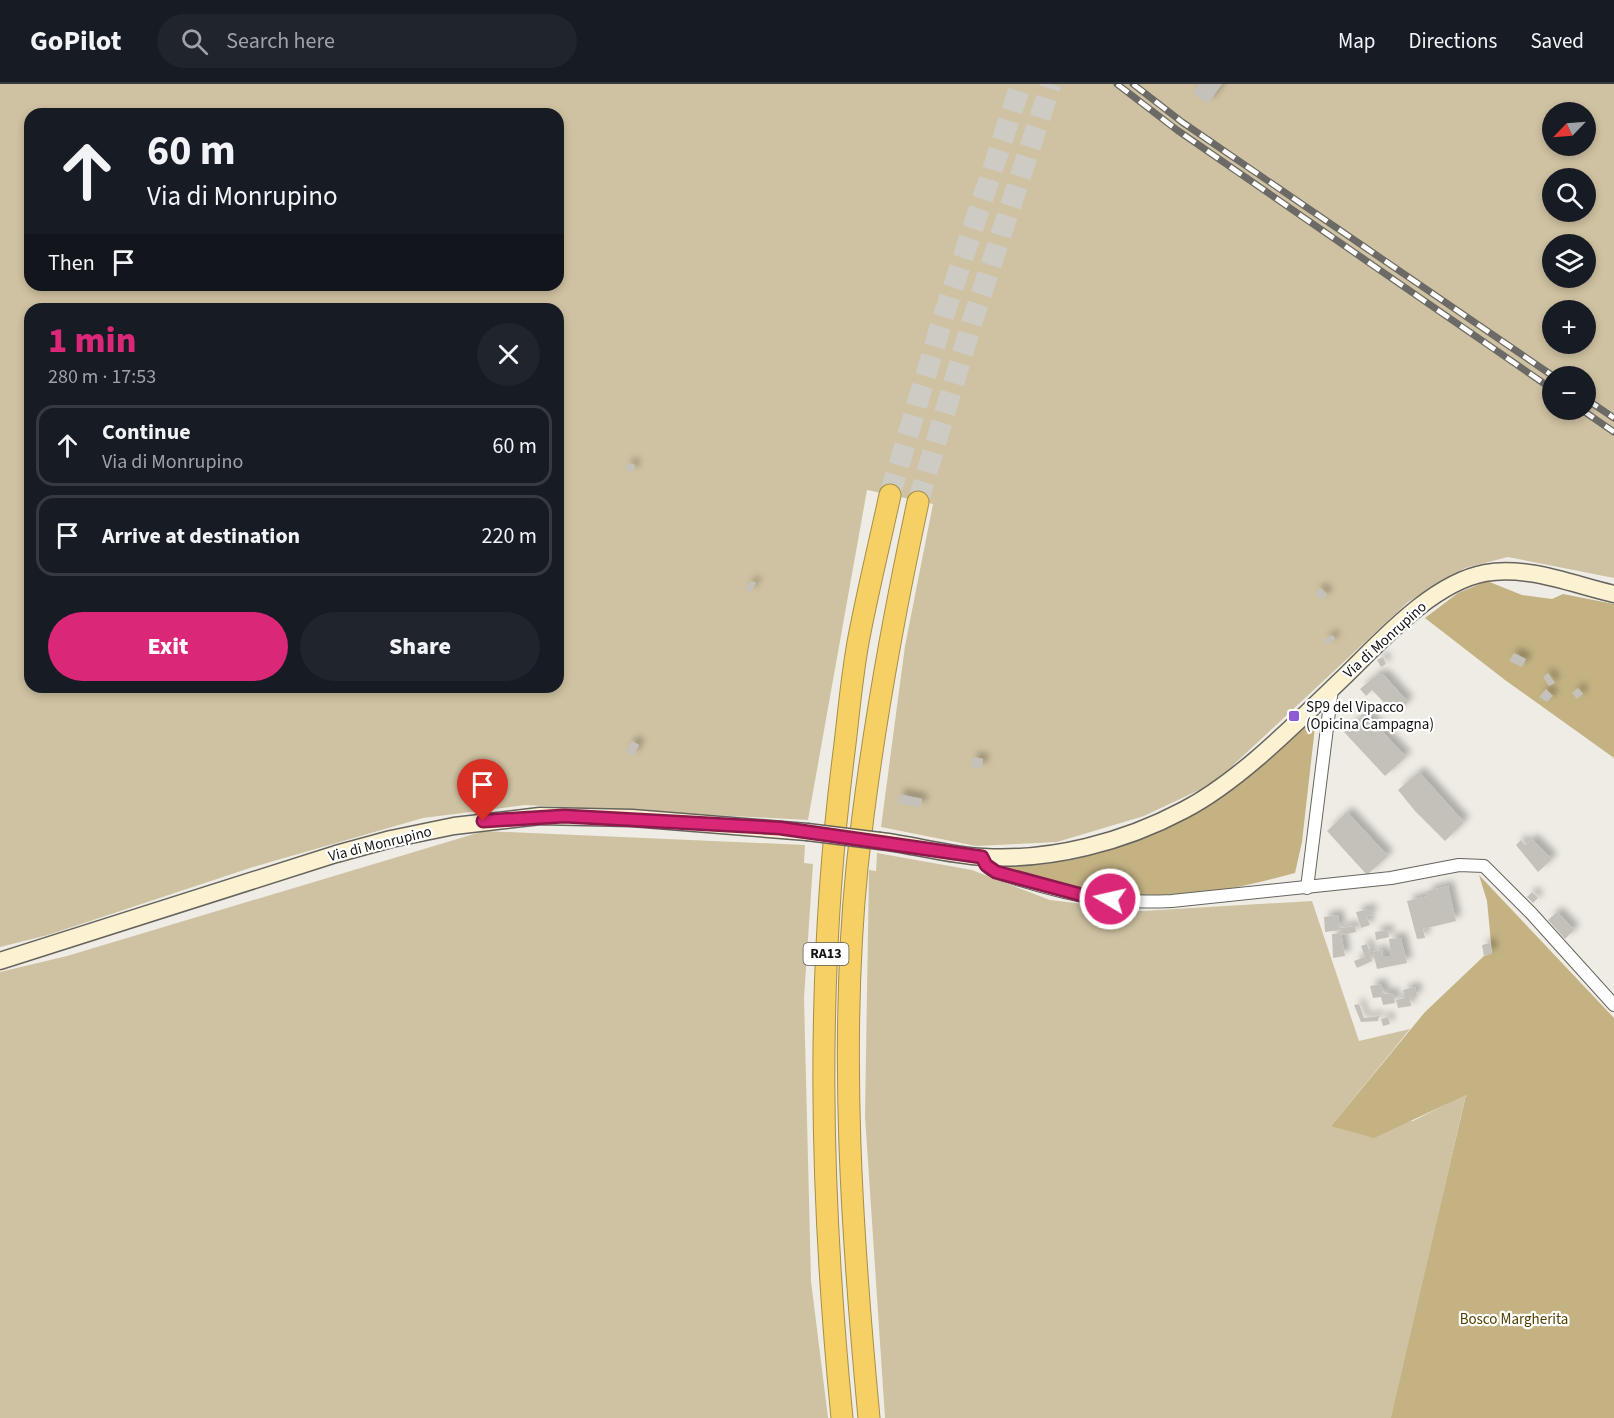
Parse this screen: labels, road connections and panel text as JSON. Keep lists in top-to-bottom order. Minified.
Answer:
{"streets":{"highway":["RA13"],"main road":["Via di Monrupino"]},"parks":["Bosco Margherita"],"places":{"transit":["SP9 del Vipacco (Opicina Campagna)"]},"north":"bottom left","page":{"header":"GoPilot","search":"Search here","nav":["Map","Directions","Saved"],"map_buttons":["+","−"],"turn":["60 m","Via di Monrupino"],"then":"Then","heading":["1 min","280 m · 17:53"],"list":[{"name":"Continue","note":"Via di Monrupino","value":"60 m"},{"name":"Arrive at destination","value":"220 m"}],"buttons":["Exit","Share"]}}
